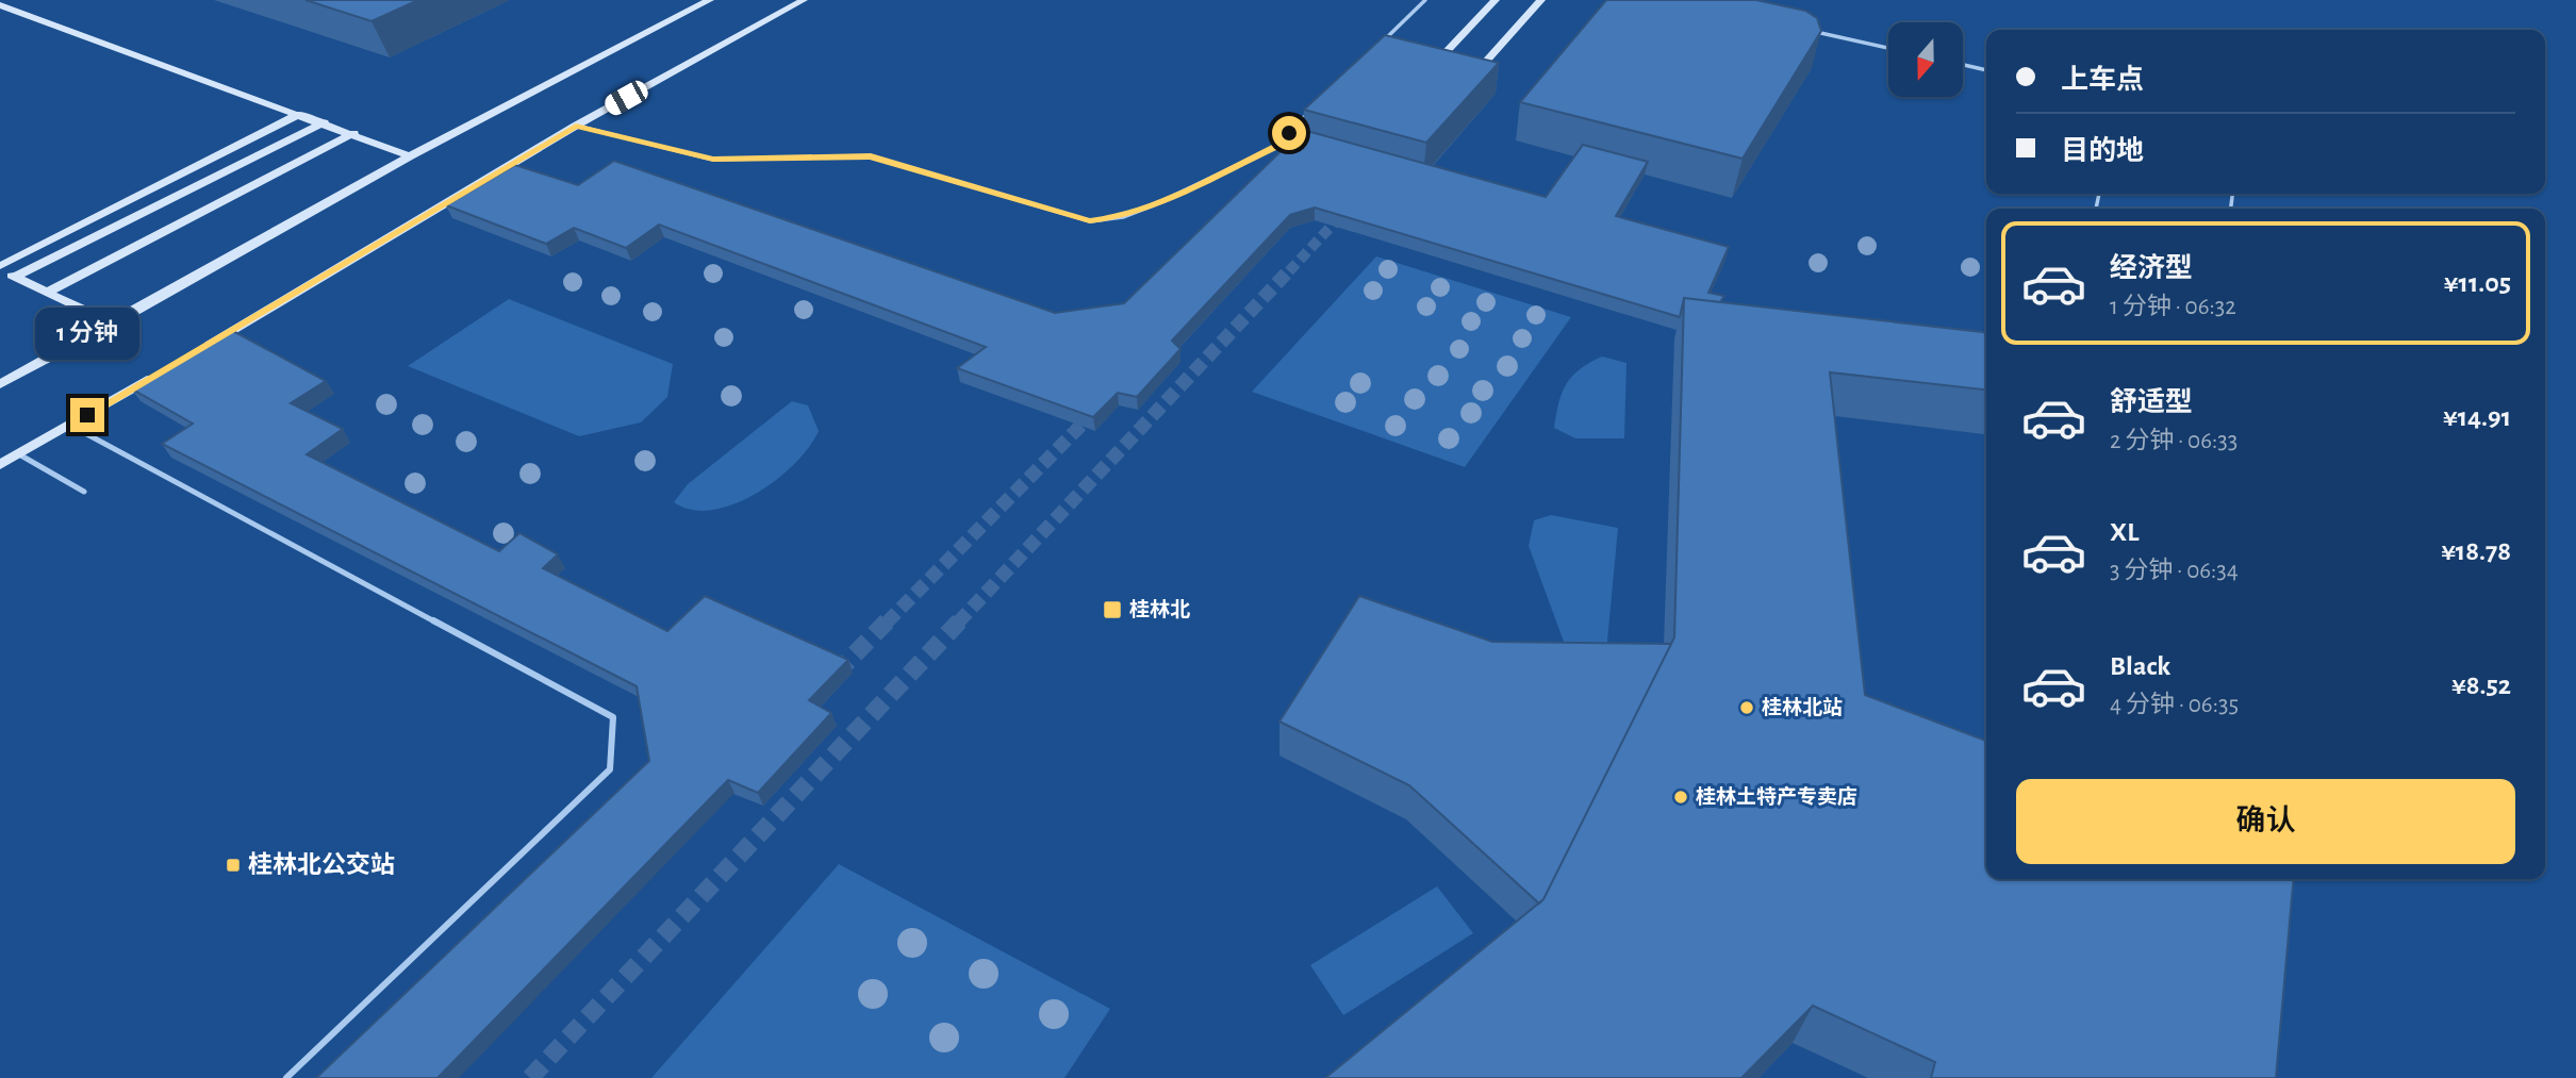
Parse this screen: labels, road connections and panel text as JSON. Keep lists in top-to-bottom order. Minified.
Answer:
{"places":{"transit":["桂林北","桂林北公交站"],"other":["桂林北站","桂林土特产专卖店"]},"north":"bottom","page":{"banner":["上车点","目的地"],"list":[{"name":"经济型","note":"1 分钟 · 06:32","value":"¥11.05"},{"name":"舒适型","note":"2 分钟 · 06:33","value":"¥14.91"},{"name":"XL","note":"3 分钟 · 06:34","value":"¥18.78"},{"name":"Black","note":"4 分钟 · 06:35","value":"¥8.52"}],"bubble":"1 分钟","buttons":"确认"}}
